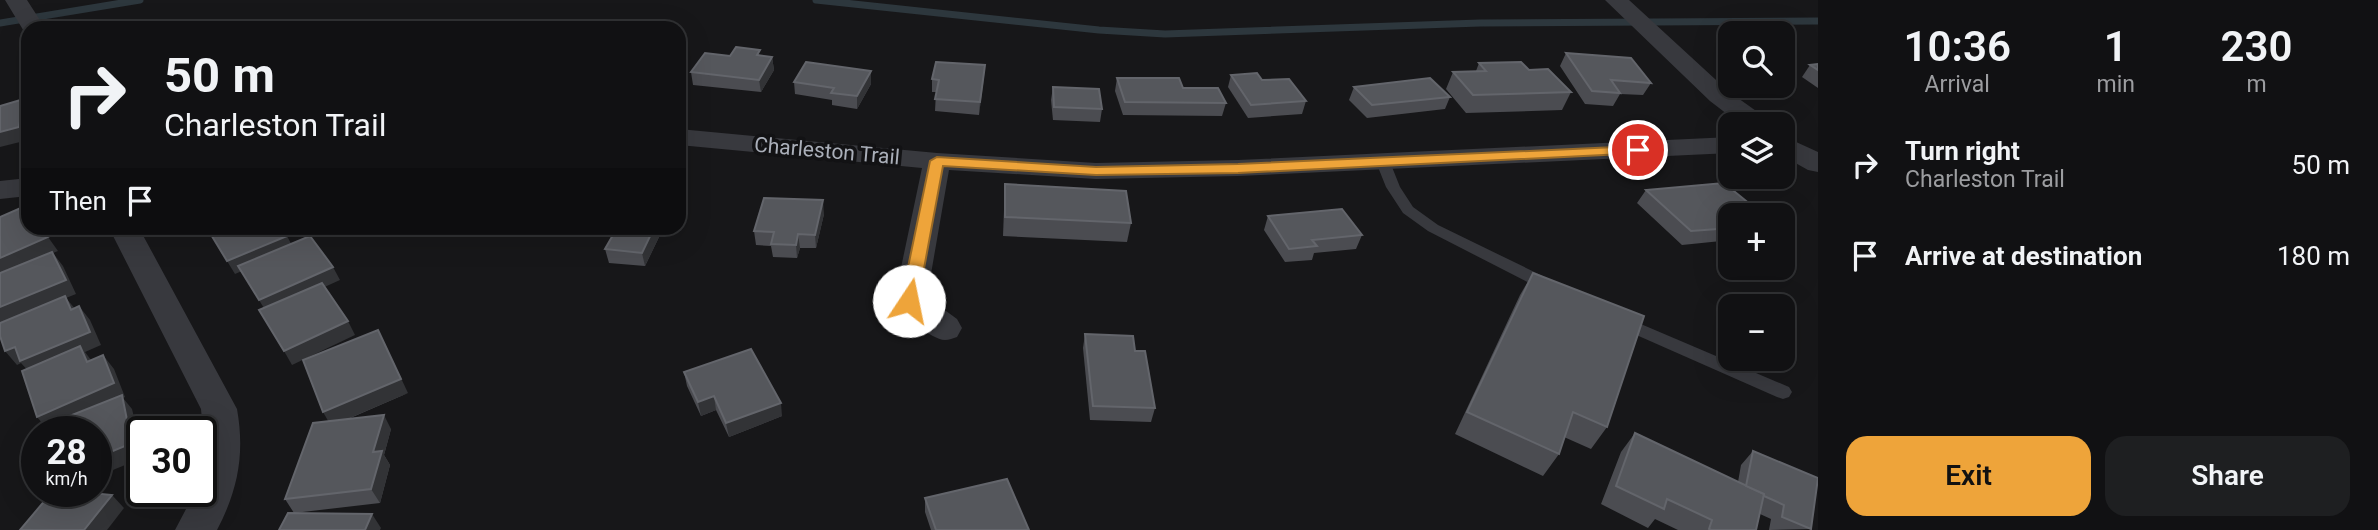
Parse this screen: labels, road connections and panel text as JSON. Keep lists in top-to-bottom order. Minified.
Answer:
{"streets":{"street":["Charleston Trail"]},"page":{"eta":["10:36","Arrival","1","min","230","m"],"map_buttons":["+","−"],"turn":["50 m","Charleston Trail"],"list":[{"name":"Turn right","note":"Charleston Trail","value":"50 m"},{"name":"Arrive at destination","value":"180 m"}],"then":"Then","speed":"28 km/h","limit":"30","buttons":["Exit","Share"]}}
